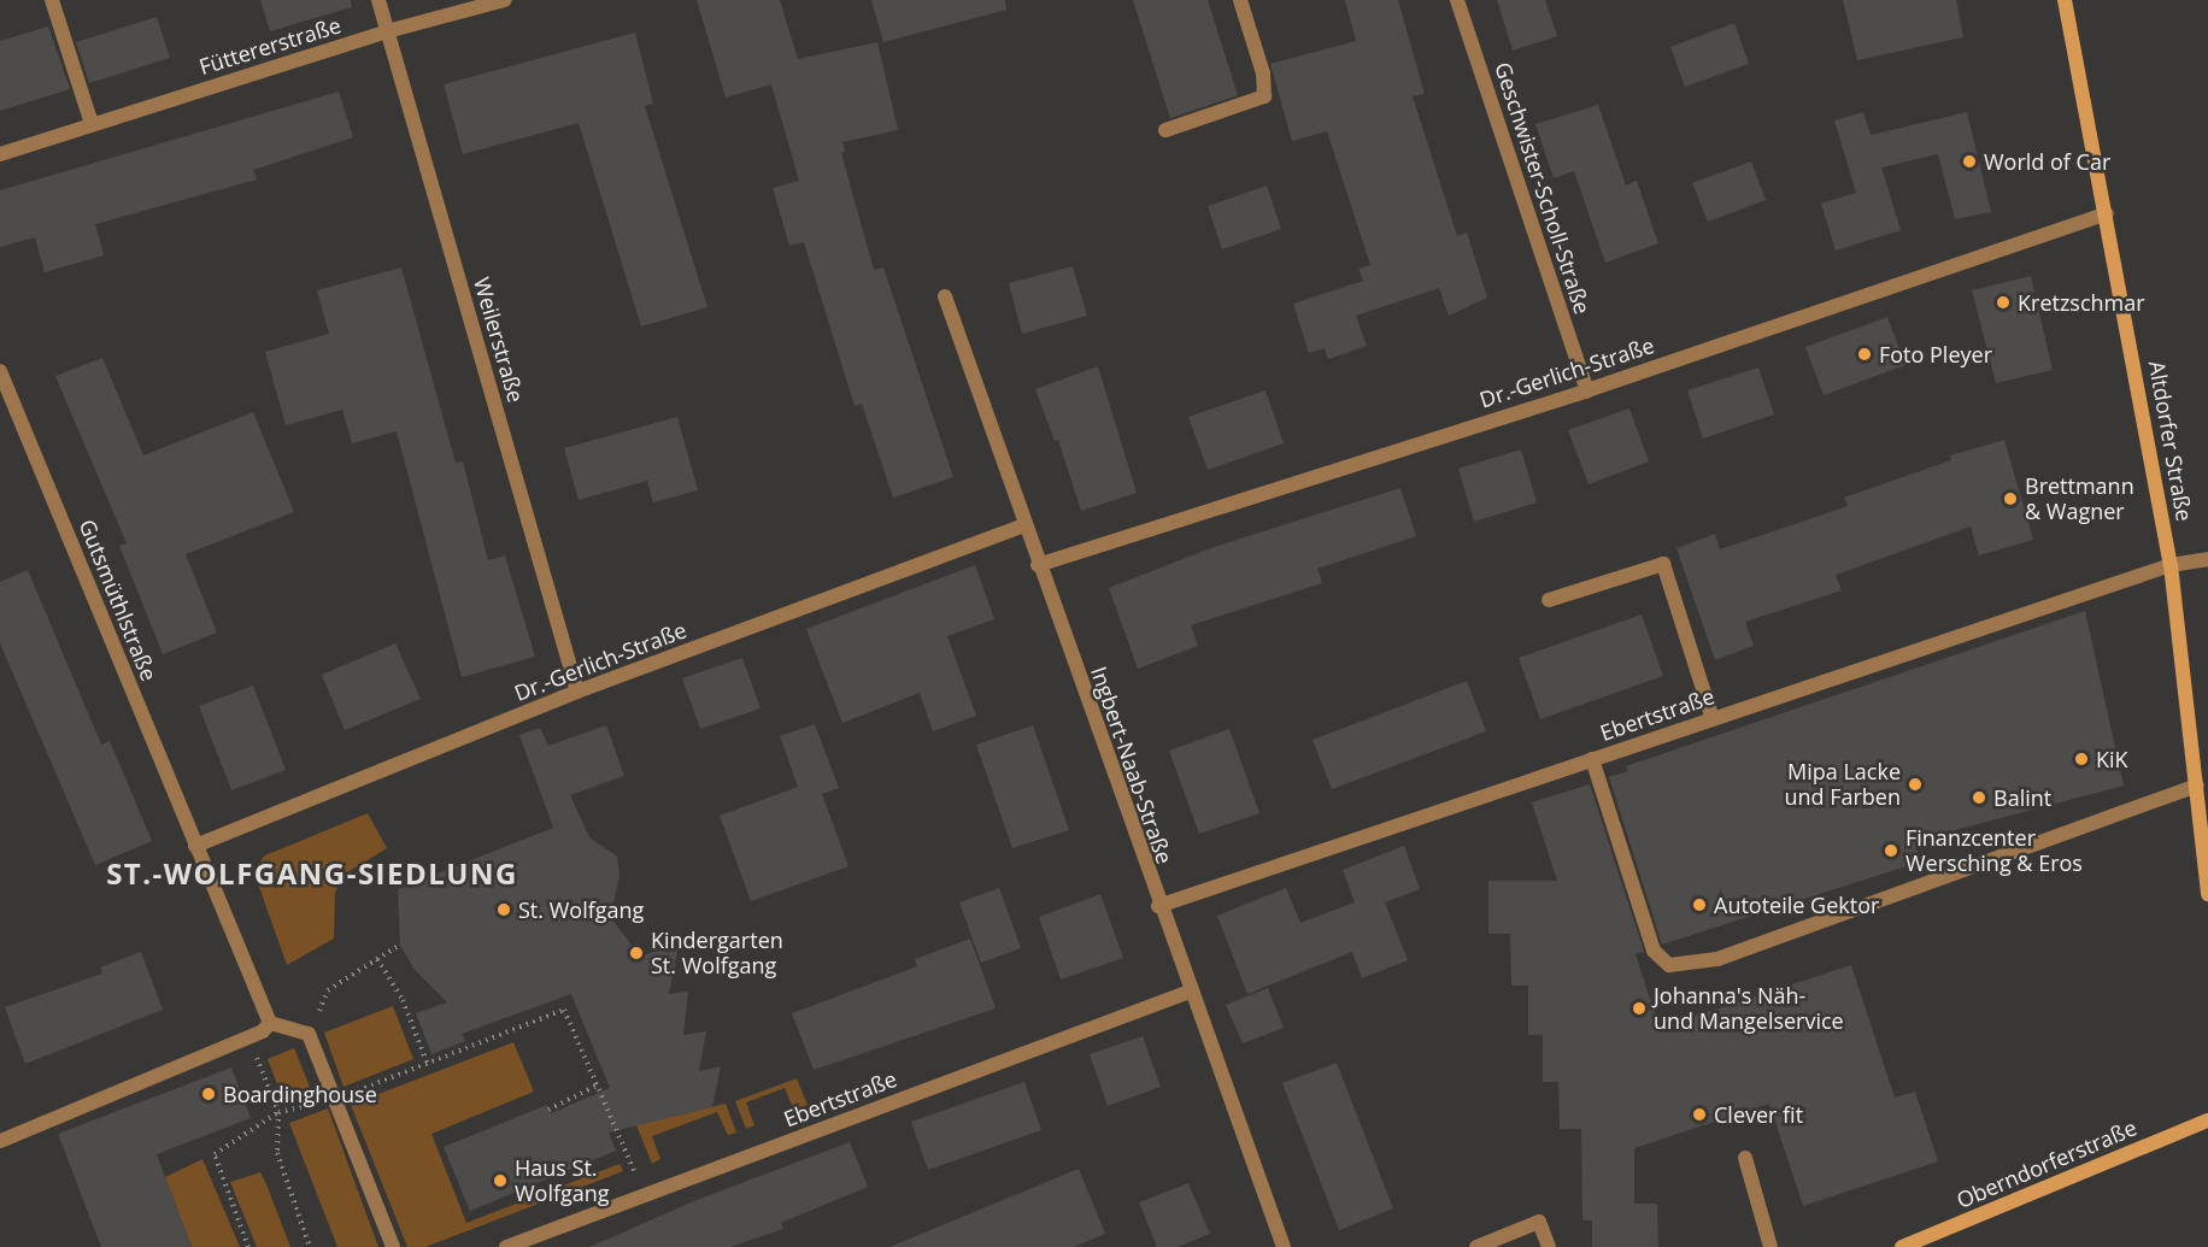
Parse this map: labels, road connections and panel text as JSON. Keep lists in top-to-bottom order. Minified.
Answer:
{"streets":{"main road":["Altdorfer Straße","Oberndorferstraße"],"street":["Füttererstraße","Geschwister-Scholl-Straße","Weilerstraße","Dr.-Gerlich-Straße","Gutsmüthlstraße","Ebertstraße","Ingbert-Naab-Straße"]},"crossings":[["Füttererstraße","Weilerstraße"],["Geschwister-Scholl-Straße","Dr.-Gerlich-Straße"],["Weilerstraße","Dr.-Gerlich-Straße"],["Dr.-Gerlich-Straße","Altdorfer Straße"],["Dr.-Gerlich-Straße","Gutsmüthlstraße"],["Dr.-Gerlich-Straße","Ingbert-Naab-Straße"],["Altdorfer Straße","Ebertstraße"],["Ebertstraße","Ingbert-Naab-Straße"]],"districts":["ST.-WOLFGANG-SIEDLUNG"],"places":["World of Car","Kretzschmar","Foto Pleyer","Brettmann & Wagner","KiK","Mipa Lacke und Farben","Balint","Finanzcenter Wersching & Eros","Autoteile Gektor","St. Wolfgang","Kindergarten St. Wolfgang","Johanna's Näh- und Mangelservice","Boardinghouse","Clever fit","Haus St. Wolfgang"]}
